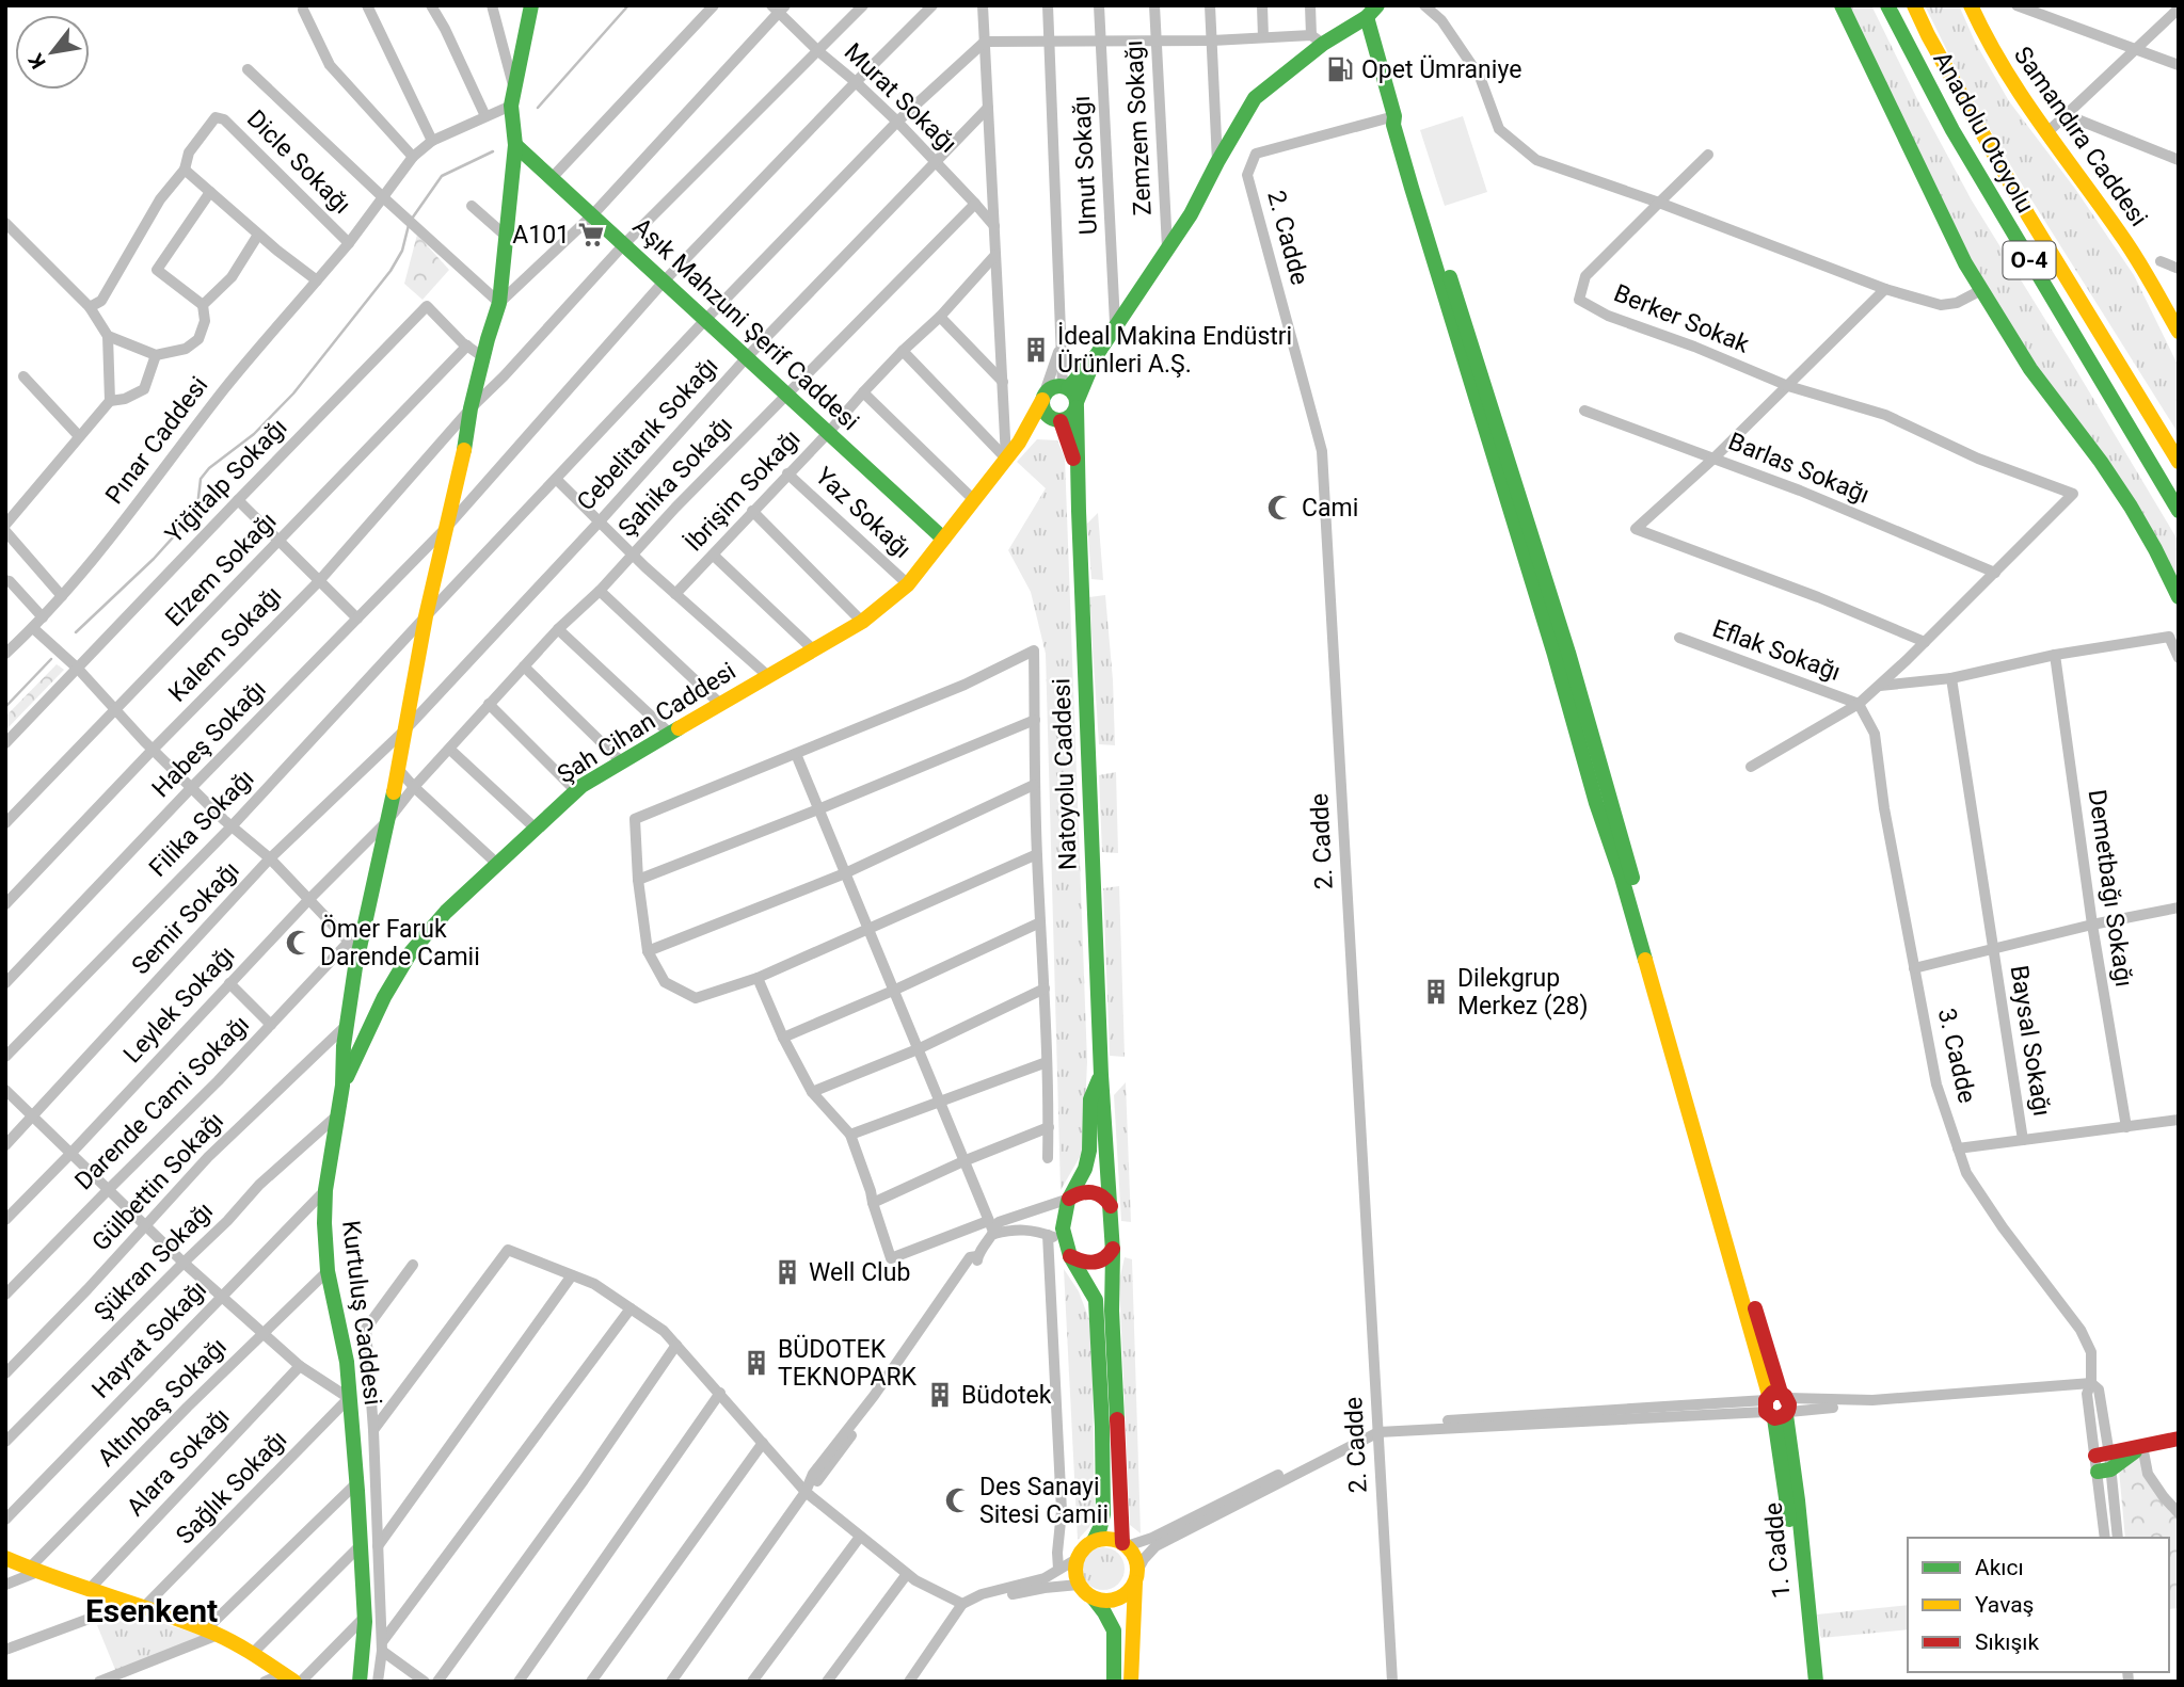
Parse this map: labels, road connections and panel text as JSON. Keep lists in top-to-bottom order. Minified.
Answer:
{"streets":{"main road":["Anadolu Otoyolu","Samandıra Caddesi","O-4","Aşık Mahzuni Şerif Caddesi","Şah Cihan Caddesi","Natoyolu Caddesi","Kurtuluş Caddesi","1. Cadde"],"street":["Murat Sokağı","Zemzem Sokağı","Dicle Sokağı","Umut Sokağı","2. Cadde","Berker Sokak","Cebelitarık Sokağı","Pınar Caddesi","Barlas Sokağı","Şahika Sokağı","Yiğitalp Sokağı","İbrişim Sokağı","Yaz Sokağı","Elzem Sokağı","Kalem Sokağı","Eflak Sokağı","Habeş Sokağı","Filika Sokağı","Demetbağı Sokağı","Semir Sokağı","Leylek Sokağı","Baysal Sokağı","3. Cadde","Darende Cami Sokağı","Gülbettin Sokağı","Şükran Sokağı","Hayrat Sokağı","Altınbaş Sokağı","Alara Sokağı","Sağlık Sokağı"]},"crossings":[["Murat Sokağı","Cebelitarık Sokağı"],["Murat Sokağı","Şahika Sokağı"],["Murat Sokağı","Kalem Sokağı"],["Murat Sokağı","Habeş Sokağı"],["Murat Sokağı","Filika Sokağı"],["Dicle Sokağı","Pınar Caddesi"],["2. Cadde","1. Cadde"],["Berker Sokak","Barlas Sokağı"],["Aşık Mahzuni Şerif Caddesi","Cebelitarık Sokağı"],["Aşık Mahzuni Şerif Caddesi","Şahika Sokağı"],["Aşık Mahzuni Şerif Caddesi","İbrişim Sokağı"],["Aşık Mahzuni Şerif Caddesi","Kalem Sokağı"],["Aşık Mahzuni Şerif Caddesi","Şah Cihan Caddesi"],["Aşık Mahzuni Şerif Caddesi","Habeş Sokağı"],["Aşık Mahzuni Şerif Caddesi","Filika Sokağı"],["Aşık Mahzuni Şerif Caddesi","Kurtuluş Caddesi"],["Cebelitarık Sokağı","Semir Sokağı"],["Cebelitarık Sokağı","Kurtuluş Caddesi"],["Pınar Caddesi","Kurtuluş Caddesi"],["Şahika Sokağı","Leylek Sokağı"],["Şahika Sokağı","Kurtuluş Caddesi"],["Yiğitalp Sokağı","Elzem Sokağı"],["Yiğitalp Sokağı","Kurtuluş Caddesi"],["İbrişim Sokağı","Yaz Sokağı"],["Yaz Sokağı","Şah Cihan Caddesi"],["Kalem Sokağı","Kurtuluş Caddesi"],["Eflak Sokağı","3. Cadde"],["Şah Cihan Caddesi","Kurtuluş Caddesi"],["Habeş Sokağı","Kurtuluş Caddesi"],["Filika Sokağı","Kurtuluş Caddesi"],["Semir Sokağı","Kurtuluş Caddesi"],["Leylek Sokağı","Kurtuluş Caddesi"],["Darende Cami Sokağı","Kurtuluş Caddesi"],["Gülbettin Sokağı","Kurtuluş Caddesi"],["Şükran Sokağı","Kurtuluş Caddesi"],["Kurtuluş Caddesi","Hayrat Sokağı"],["Kurtuluş Caddesi","Altınbaş Sokağı"],["Kurtuluş Caddesi","Sağlık Sokağı"]],"districts":["Esenkent"],"places":{"fuel station":["Opet Ümraniye"],"supermarket":["A101"],"building":["İdeal Makina Endüstri Ürünleri A.Ş.","Dilekgrup Merkez (28)","Well Club","BÜDOTEK TEKNOPARK","Büdotek"],"mosque":["Cami","Ömer Faruk Darende Camii","Des Sanayi Sitesi Camii"]},"legend":["Akıcı","Yavaş","Sıkışık"],"north":"bottom left"}
